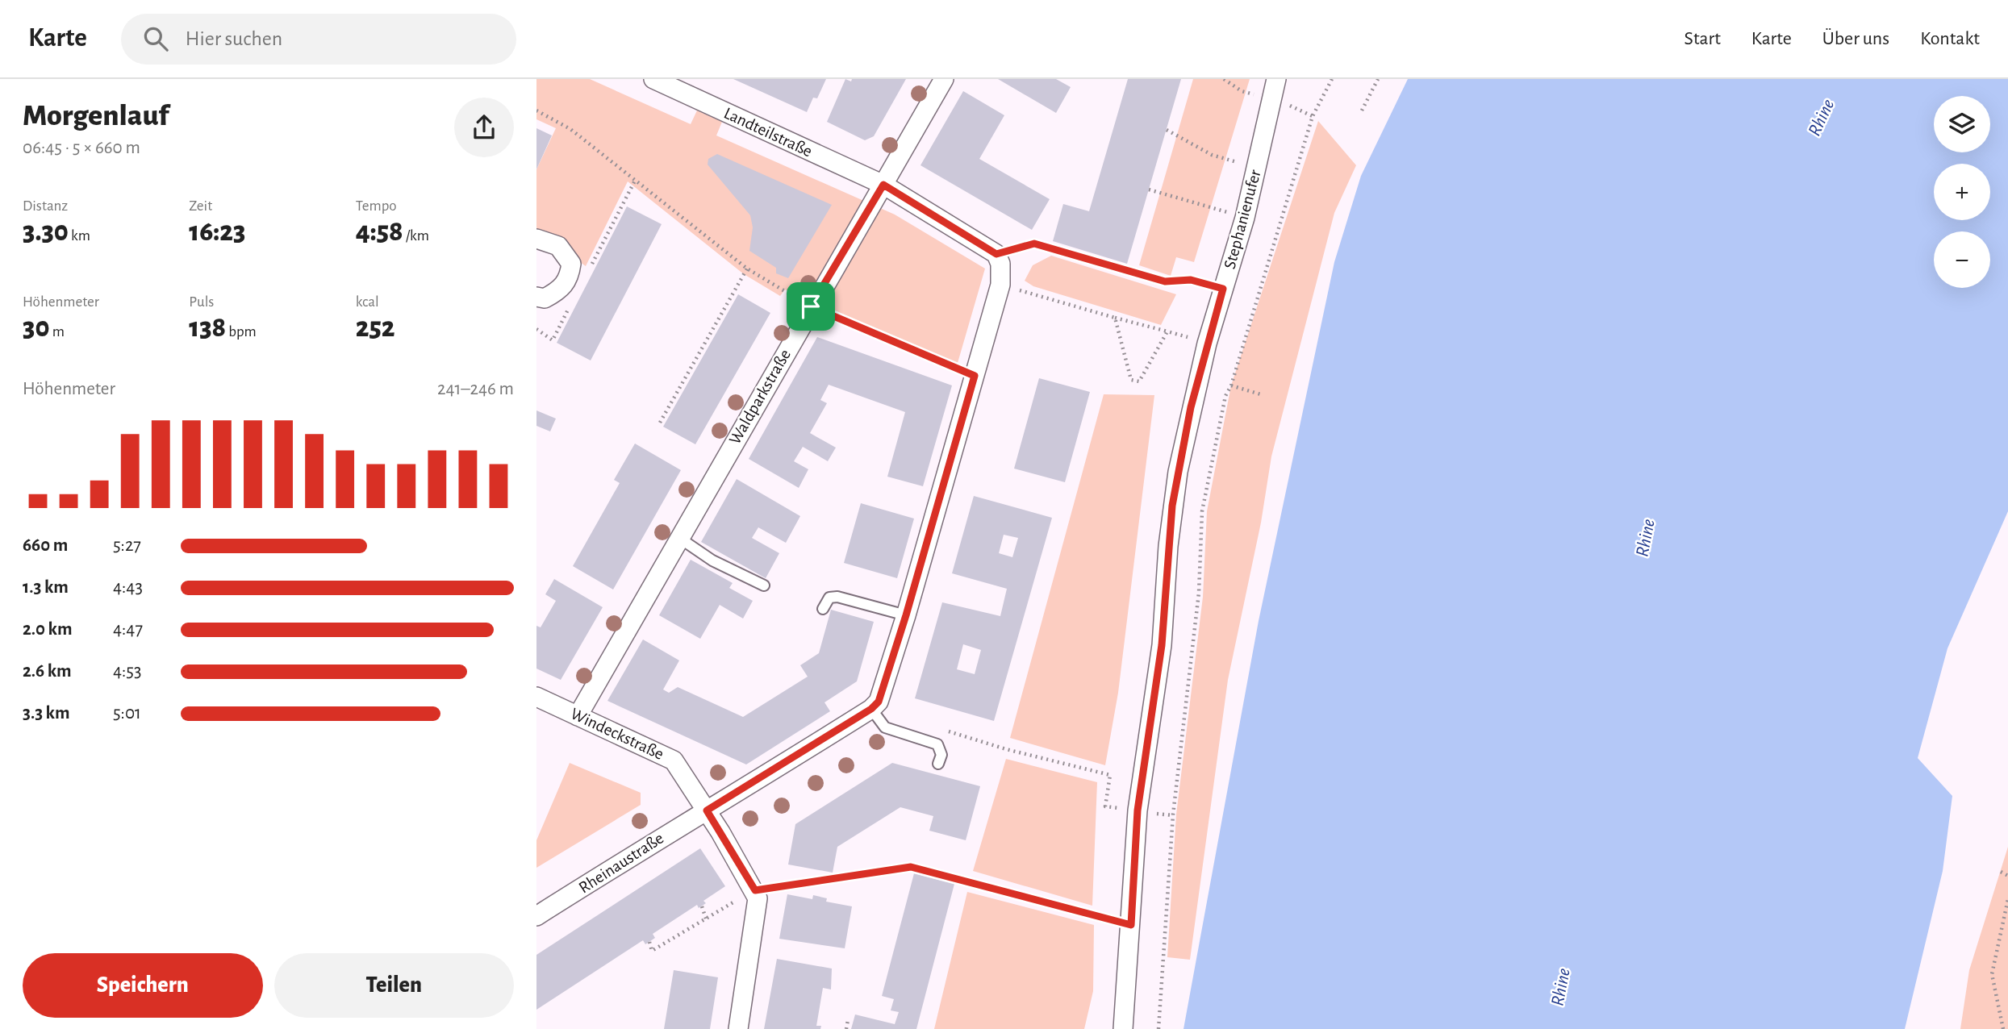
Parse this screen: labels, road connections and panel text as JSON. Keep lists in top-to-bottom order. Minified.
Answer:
{"streets":{"street":["Landteilstraße","Stephanienufer","Waldparkstraße","Windeckstraße","Rheinaustraße"]},"crossings":[["Landteilstraße","Waldparkstraße"],["Waldparkstraße","Windeckstraße"],["Windeckstraße","Rheinaustraße"]],"water":["Rhine"],"page":{"header":"Karte","search":"Hier suchen","nav":["Start","Karte","Über uns","Kontakt"],"heading":["Morgenlauf","06:45 · 5 × 660 m"],"map_buttons":["+","−"],"stats":[["Distanz","3.30 km"],["Zeit","16:23"],["Tempo","4:58 /km"],["Höhenmeter","30 m"],["Puls","138 bpm"],["kcal","252"]],"chart":["Höhenmeter","241–246 m"],"list":[{"name":"660 m","note":"5:27"},{"name":"1.3 km","note":"4:43"},{"name":"2.0 km","note":"4:47"},{"name":"2.6 km","note":"4:53"},{"name":"3.3 km","note":"5:01"}],"buttons":["Speichern","Teilen"]}}
